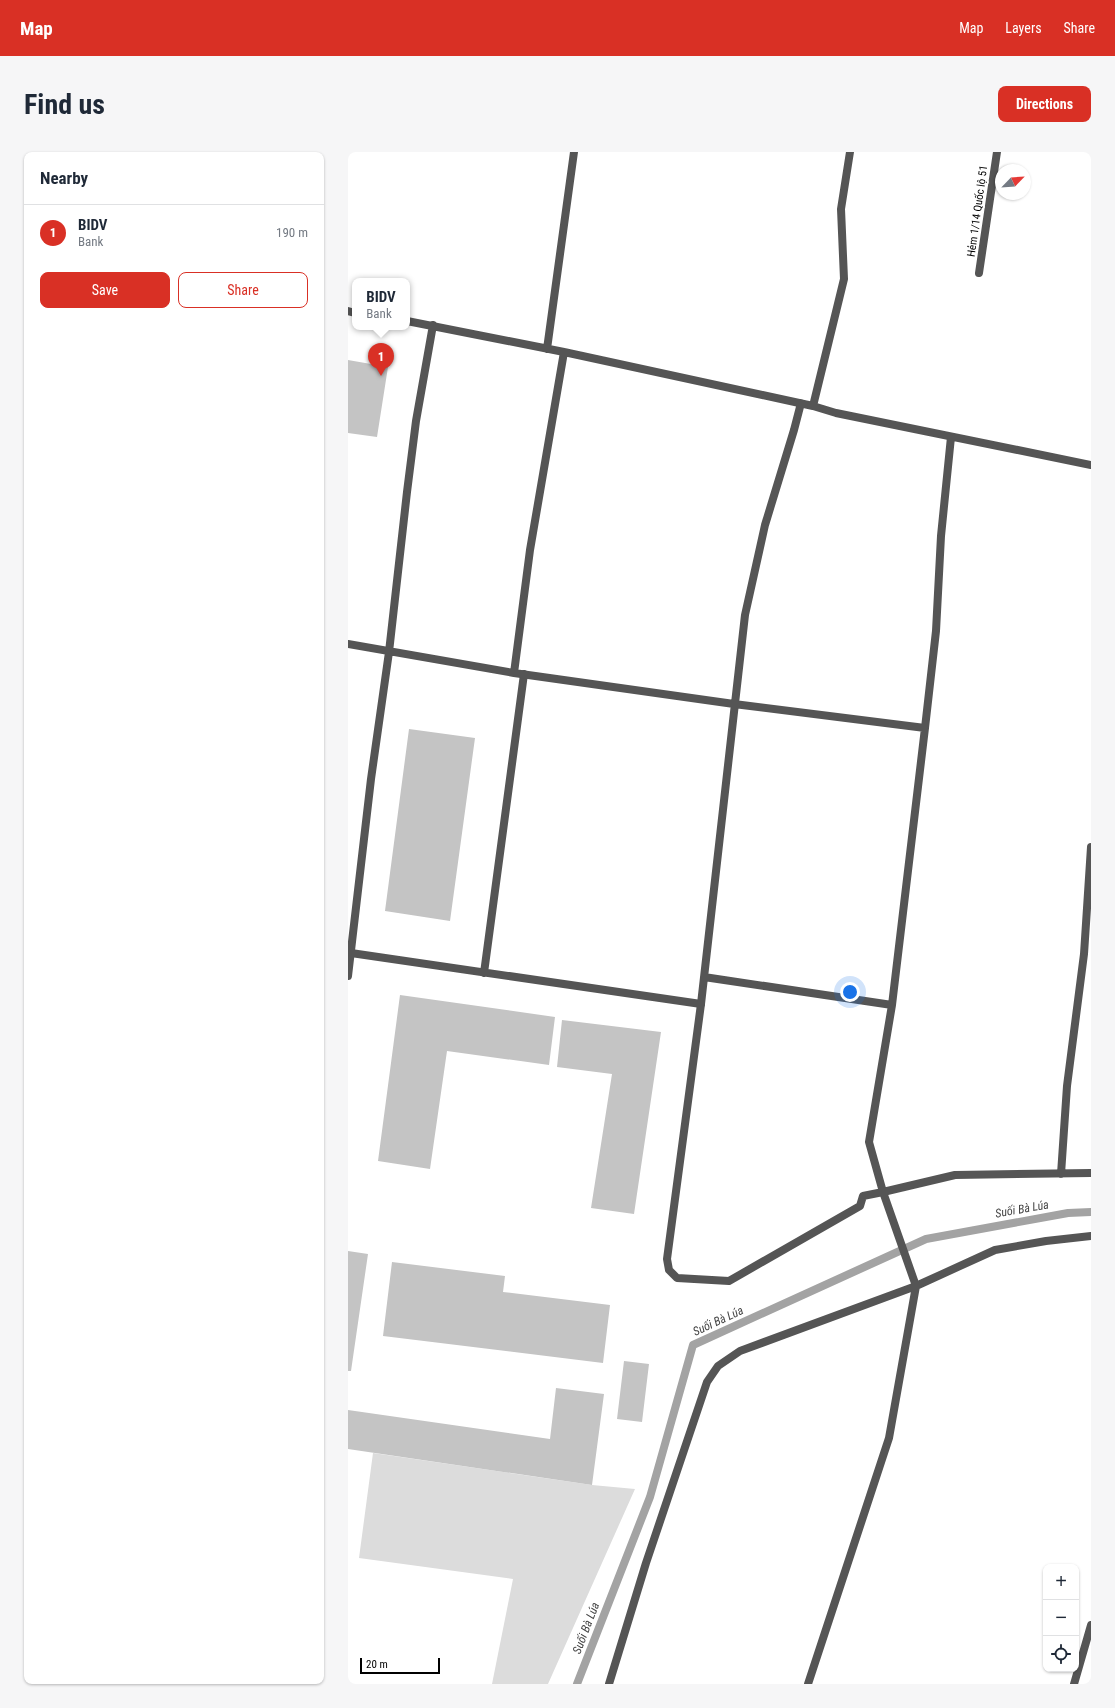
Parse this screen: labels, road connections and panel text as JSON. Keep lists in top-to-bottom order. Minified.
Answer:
{"streets":{"street":["Hẻm 1/14 Quốc lộ 51"]},"water":["Suối Bà Lúa"],"scale_bar":"20 m","north":"top right","page":{"header":"Map","nav":["Map","Layers","Share"],"buttons":["Directions",["Save","Share"]],"title":"Find us","heading":"Nearby","list":[{"mark":"1","name":"BIDV","note":"Bank","value":"190 m"}],"popup":["BIDV","Bank"],"pins":"1","map_buttons":["+","−"],"scale":"20 m"}}
